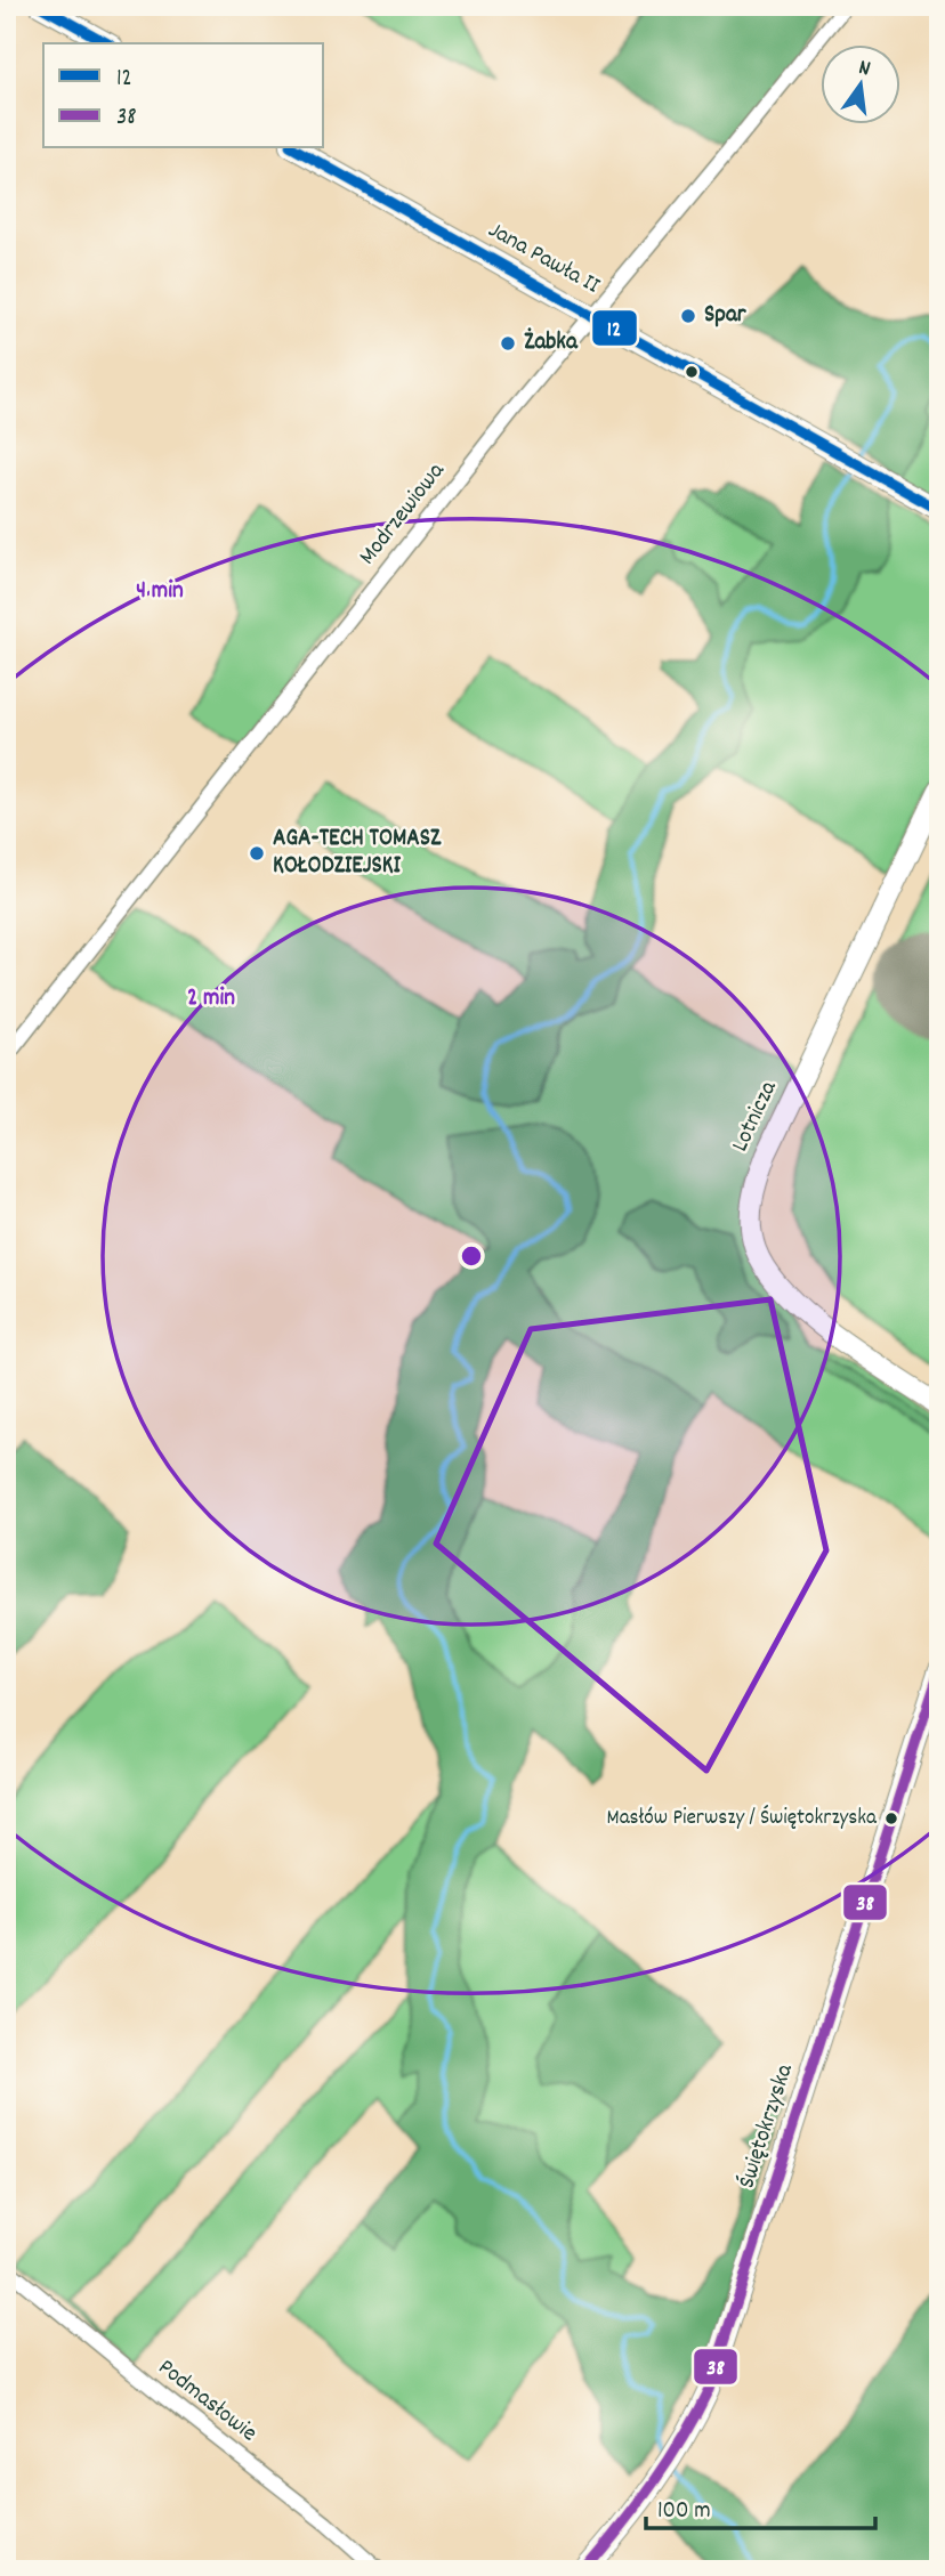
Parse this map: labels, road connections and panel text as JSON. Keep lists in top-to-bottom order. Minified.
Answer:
{"streets":{"main road":["Jana Pawła II","Lotnicza","Świętokrzyska"],"street":["Modrzewiowa","Podmasłowie"]},"crossings":[["Jana Pawła II","Modrzewiowa"]],"places":["Spar","Żabka","AGA-TECH TOMASZ KOŁODZIEJSKI","Masłów Pierwszy / Świętokrzyska"],"lines":["transit line 12","transit line 38"],"legend":["12","38"],"scale_bar":"100 m","north":"top","rings":["4 min","2 min"]}
